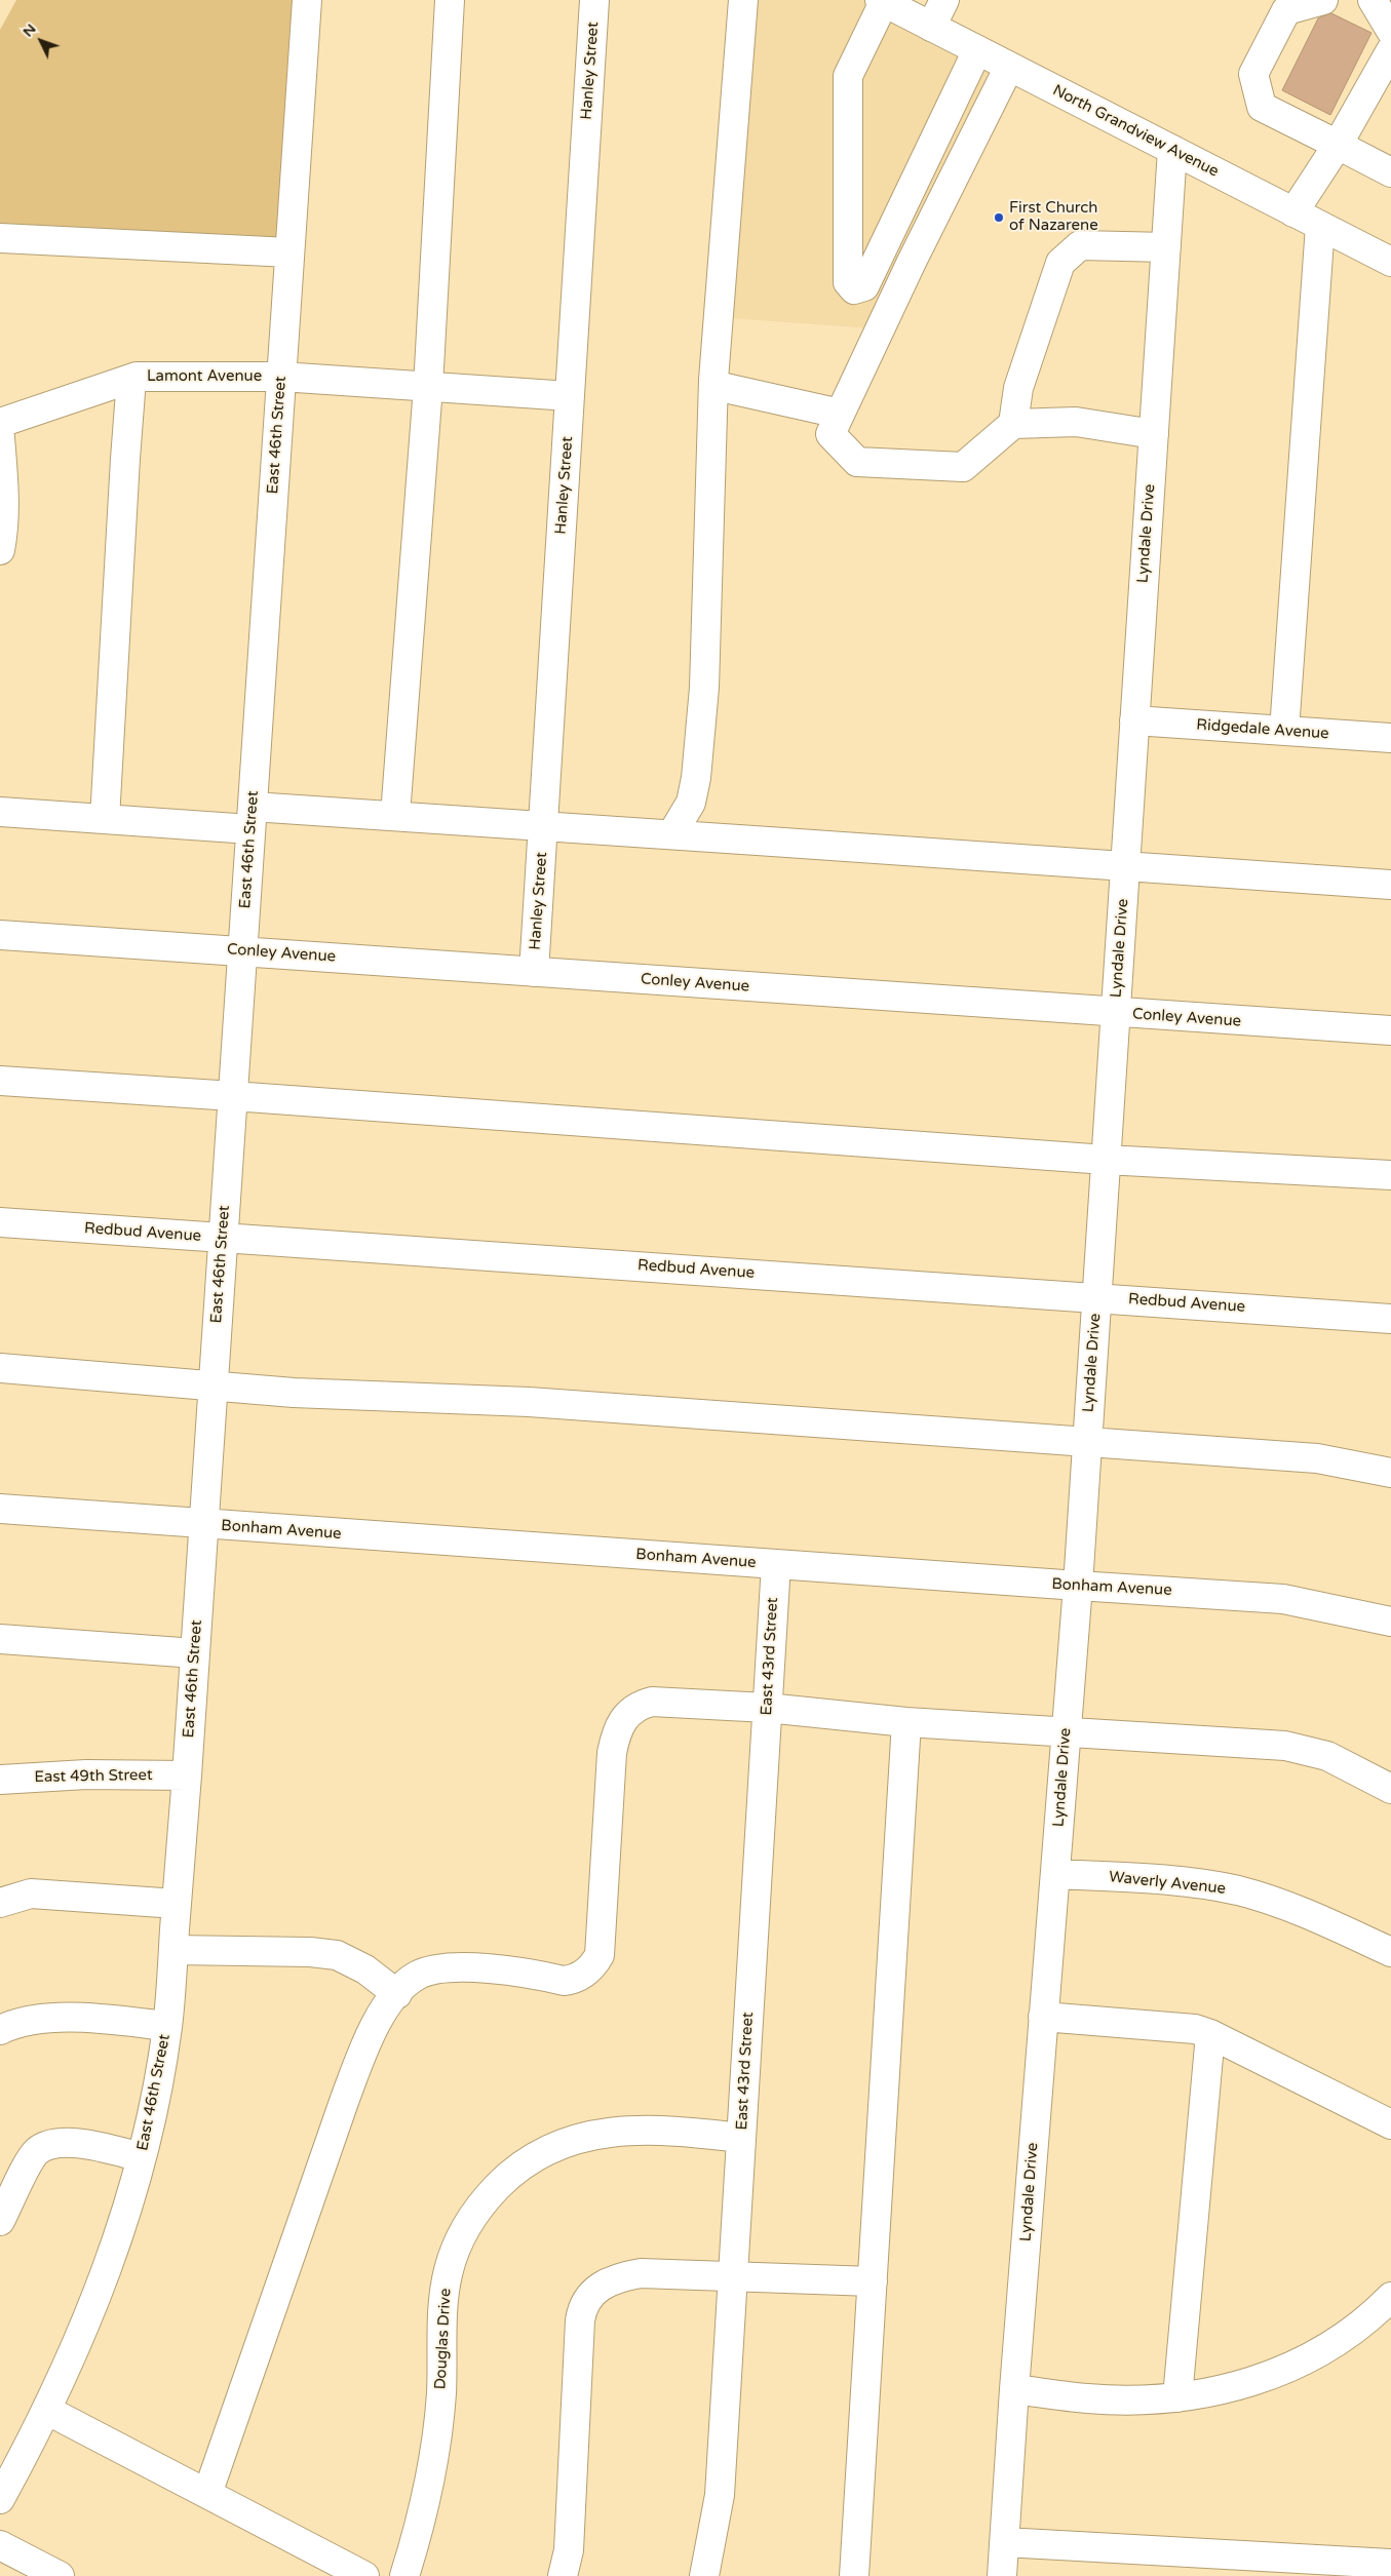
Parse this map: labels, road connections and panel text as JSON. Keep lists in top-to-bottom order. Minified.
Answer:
{"streets":{"street":["Hanley Street","North Grandview Avenue","Lamont Avenue","East 46th Street","Lyndale Drive","Ridgedale Avenue","Conley Avenue","Redbud Avenue","Bonham Avenue","East 43rd Street","East 49th Street","Waverly Avenue","Douglas Drive"]},"crossings":[["Hanley Street","Lamont Avenue"],["Hanley Street","Conley Avenue"],["North Grandview Avenue","Lyndale Drive"],["Lamont Avenue","East 46th Street"],["East 46th Street","Conley Avenue"],["East 46th Street","Redbud Avenue"],["East 46th Street","Bonham Avenue"],["East 46th Street","East 49th Street"],["Lyndale Drive","Ridgedale Avenue"],["Lyndale Drive","Conley Avenue"],["Lyndale Drive","Redbud Avenue"],["Lyndale Drive","Bonham Avenue"],["Lyndale Drive","Waverly Avenue"],["Bonham Avenue","East 43rd Street"],["East 43rd Street","Douglas Drive"]],"places":["First Church of Nazarene"],"north":"top left"}
